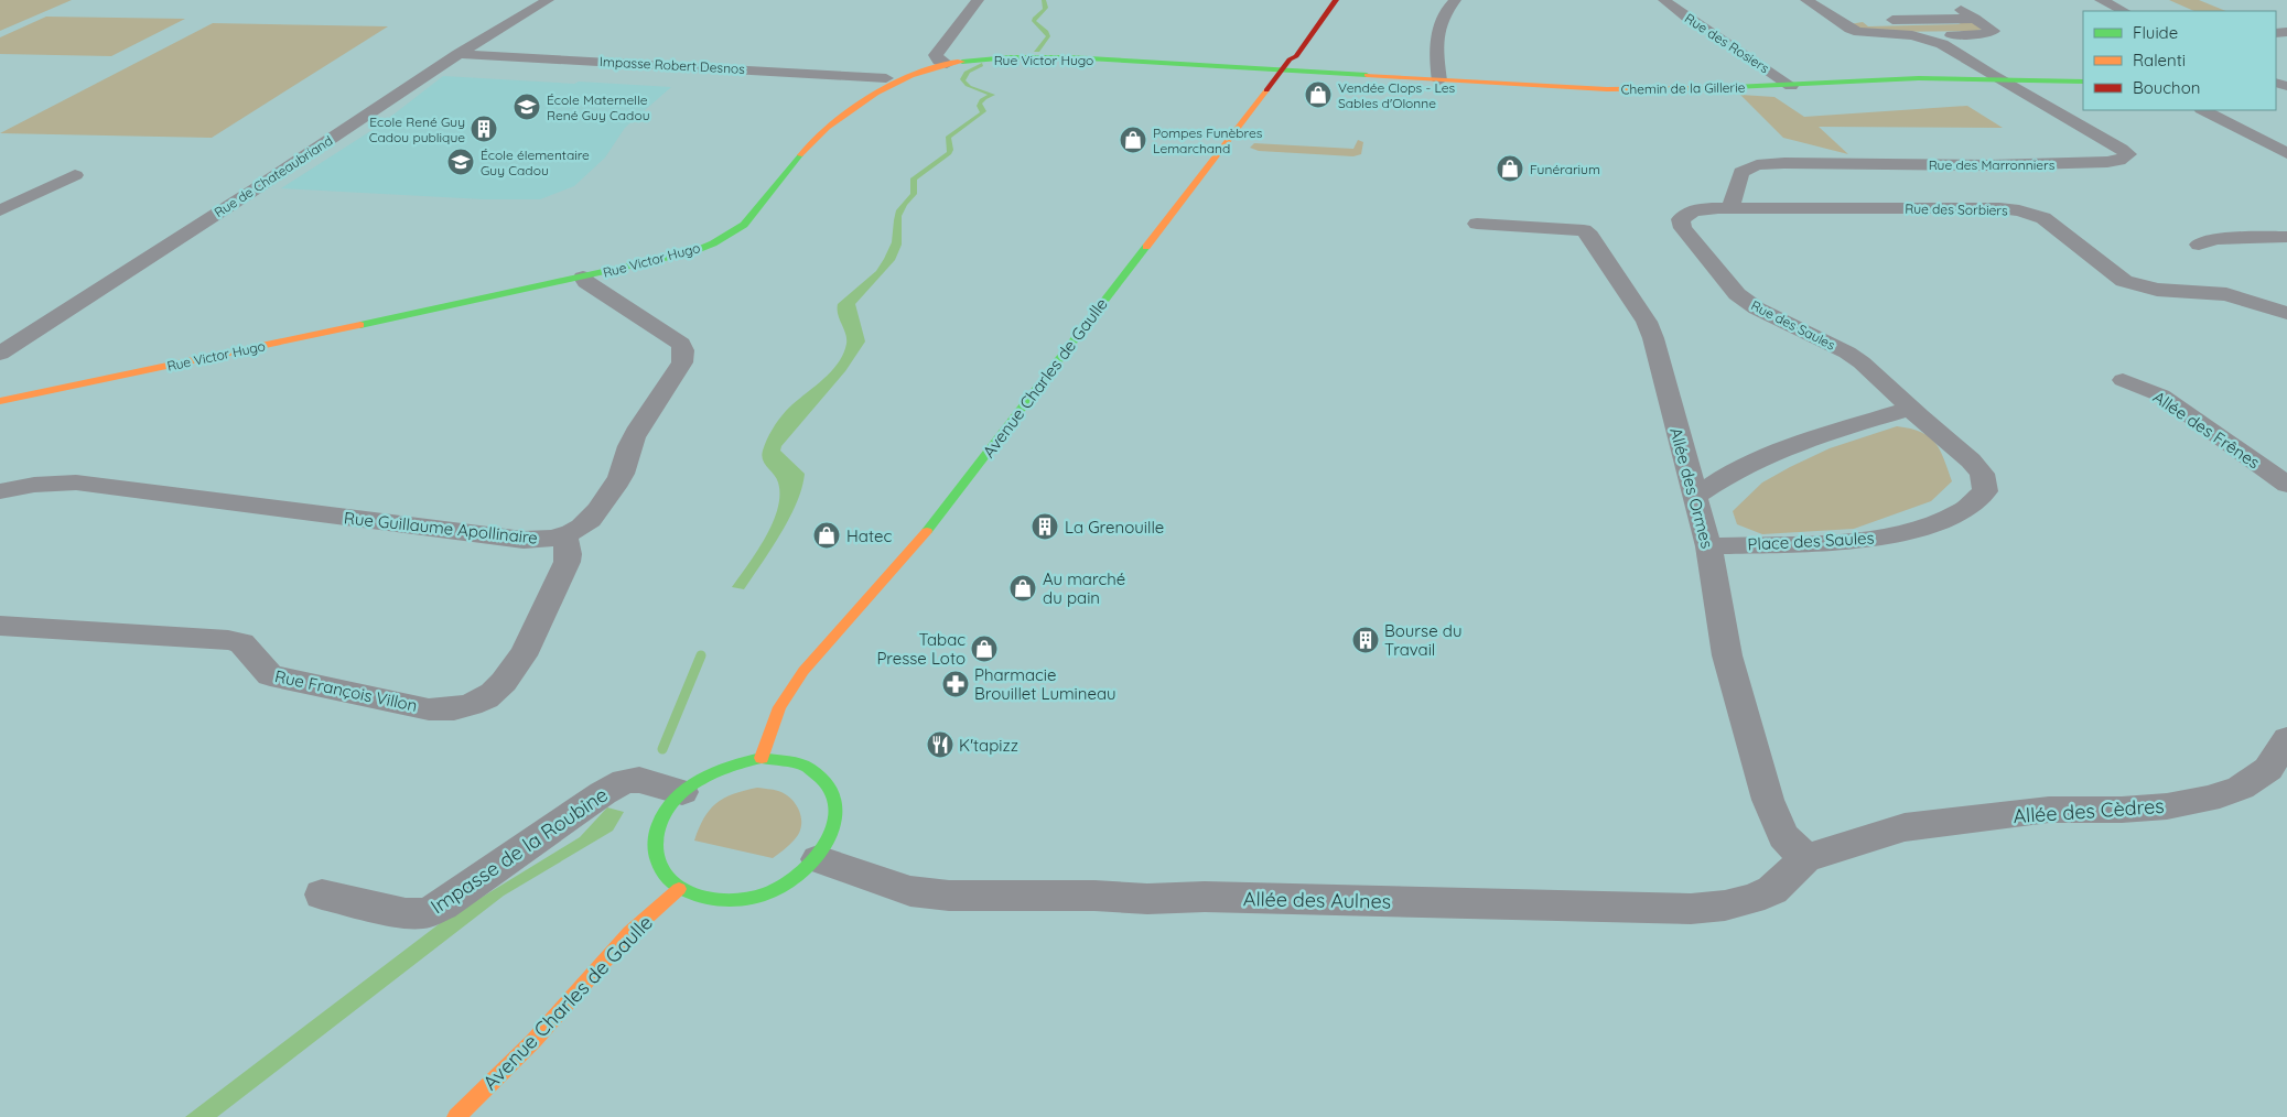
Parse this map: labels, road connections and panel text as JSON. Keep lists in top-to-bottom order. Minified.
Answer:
{"streets":{"street":["Rue des Rosiers","Rue Victor Hugo","Impasse Robert Desnos","Chemin de la Gillerie","Rue des Marronniers","Rue de Chateaubriand","Rue des Sorbiers","Rue des Saules","Avenue Charles de Gaulle","Allée des Frênes","Allée des Ormes","Rue Guillaume Apollinaire","Place des Saules","Rue François Villon","Allée des Cèdres","Impasse de la Roubine","Allée des Aulnes"]},"crossings":[["Rue des Rosiers","Chemin de la Gillerie"],["Rue Victor Hugo","Chemin de la Gillerie"],["Rue Victor Hugo","Avenue Charles de Gaulle"],["Rue Victor Hugo","Rue Guillaume Apollinaire"],["Impasse Robert Desnos","Rue de Chateaubriand"],["Chemin de la Gillerie","Rue des Marronniers"],["Chemin de la Gillerie","Avenue Charles de Gaulle"],["Rue des Marronniers","Rue des Sorbiers"],["Rue des Marronniers","Rue des Saules"],["Rue des Sorbiers","Rue des Saules"],["Rue des Saules","Place des Saules"],["Avenue Charles de Gaulle","Impasse de la Roubine"],["Avenue Charles de Gaulle","Allée des Aulnes"],["Allée des Ormes","Place des Saules"],["Allée des Ormes","Allée des Cèdres"],["Allée des Ormes","Allée des Aulnes"],["Rue Guillaume Apollinaire","Rue François Villon"],["Allée des Cèdres","Allée des Aulnes"],["Impasse de la Roubine","Allée des Aulnes"]],"places":{"shop":["Vendée Clops - Les Sables d'Olonne","Pompes Funèbres Lemarchand","Funérarium","Hatec","Au marché du pain","Tabac Presse Loto"],"school or university":["École Maternelle René Guy Cadou","École élementaire Guy Cadou"],"building":["Ecole René Guy Cadou publique","La Grenouille","Bourse du Travail"],"pharmacy":["Pharmacie Brouillet Lumineau"],"restaurant":["K'tapizz"]},"legend":["Fluide","Ralenti","Bouchon"]}
